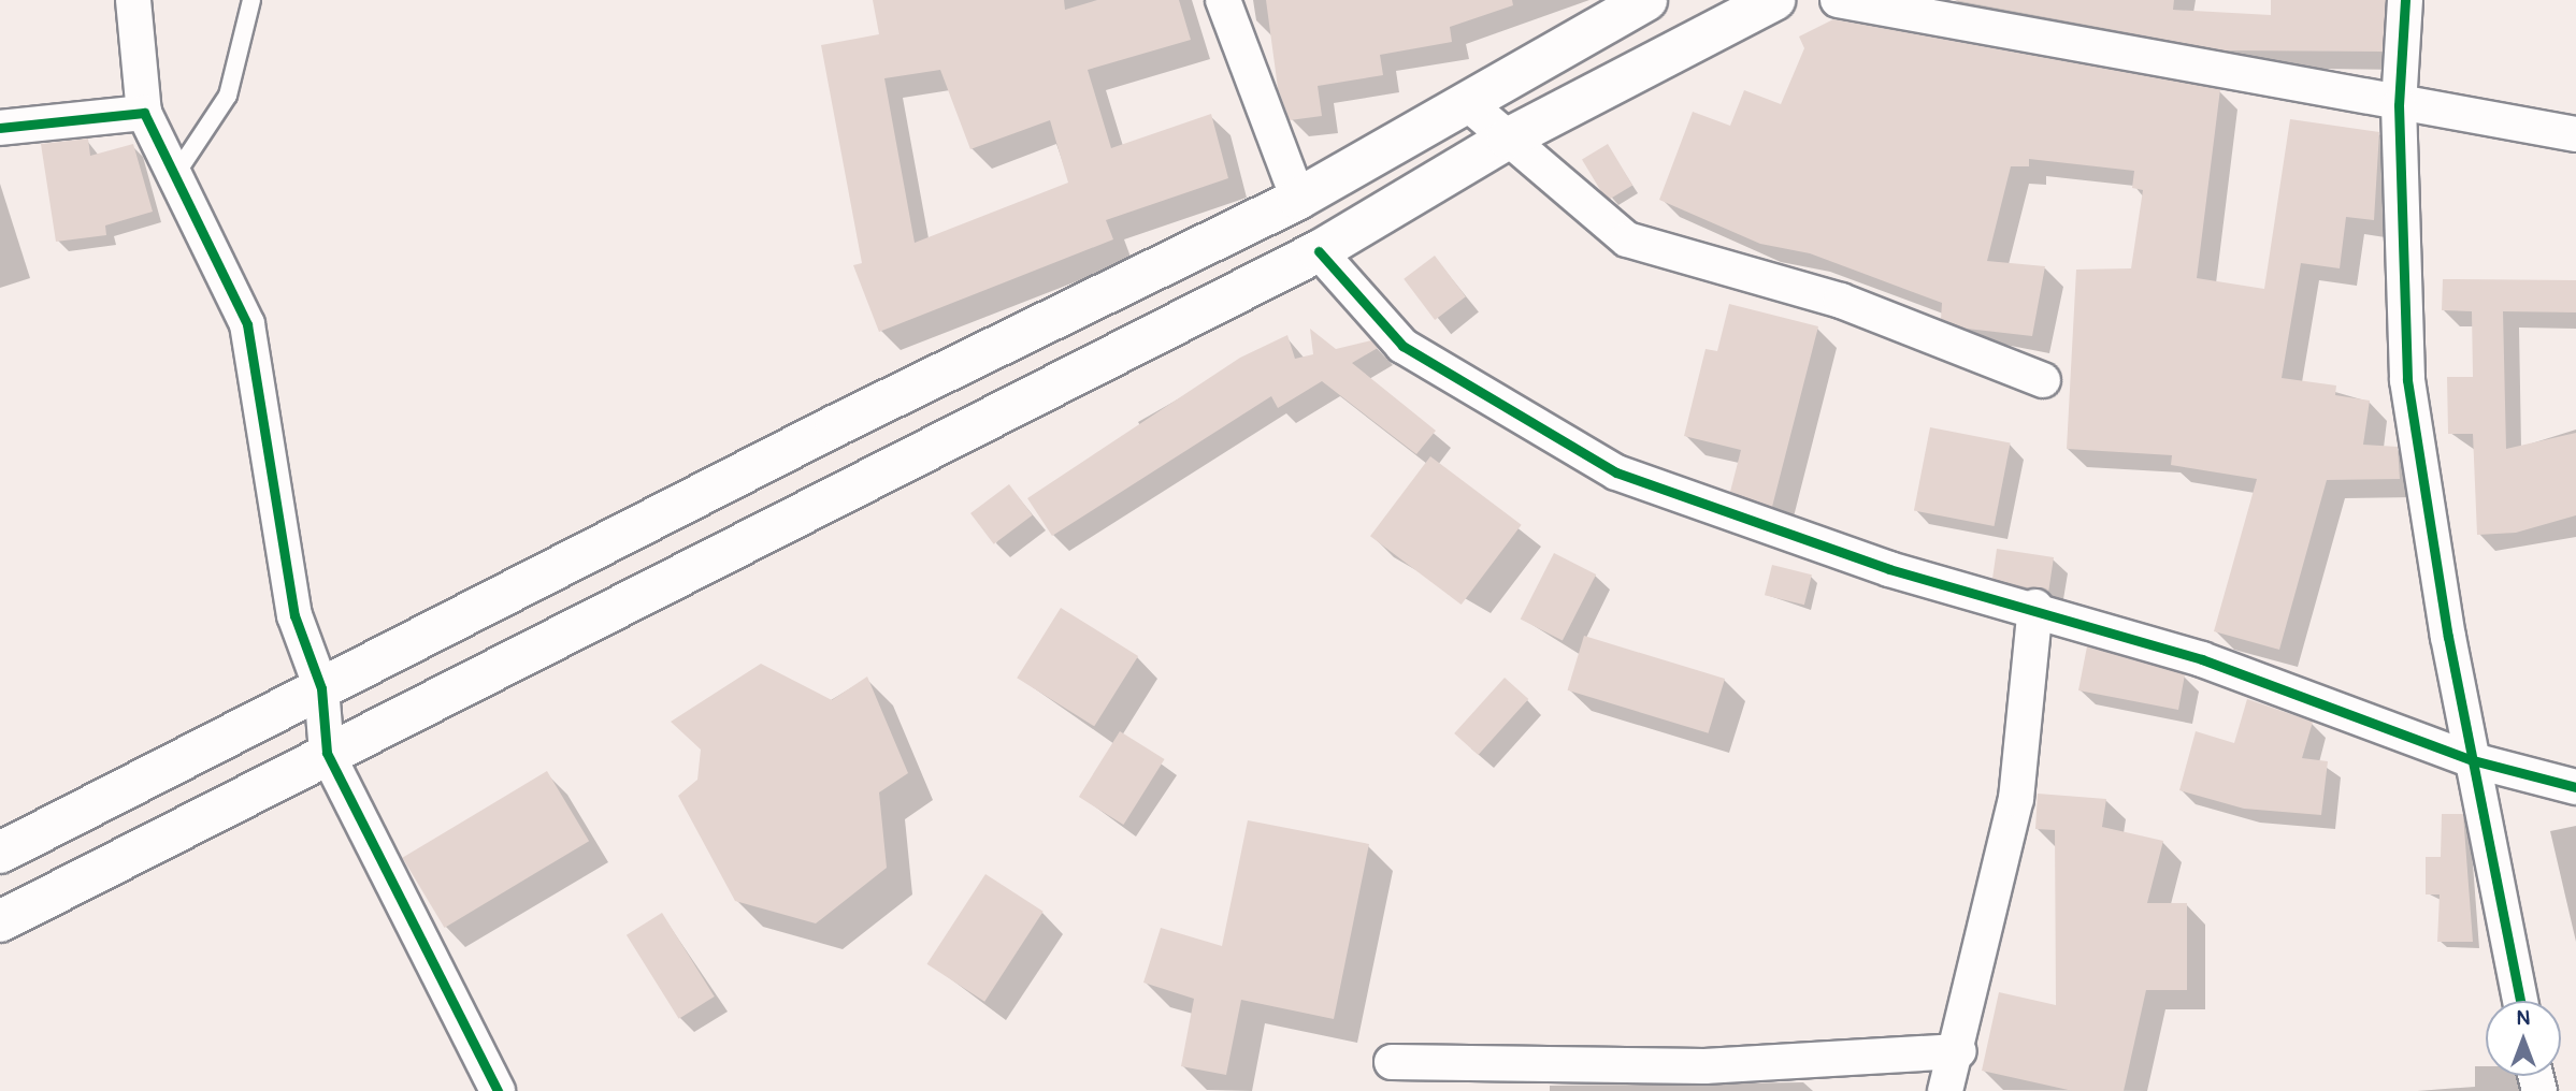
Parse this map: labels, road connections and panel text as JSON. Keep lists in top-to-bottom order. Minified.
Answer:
{"north":"top"}
